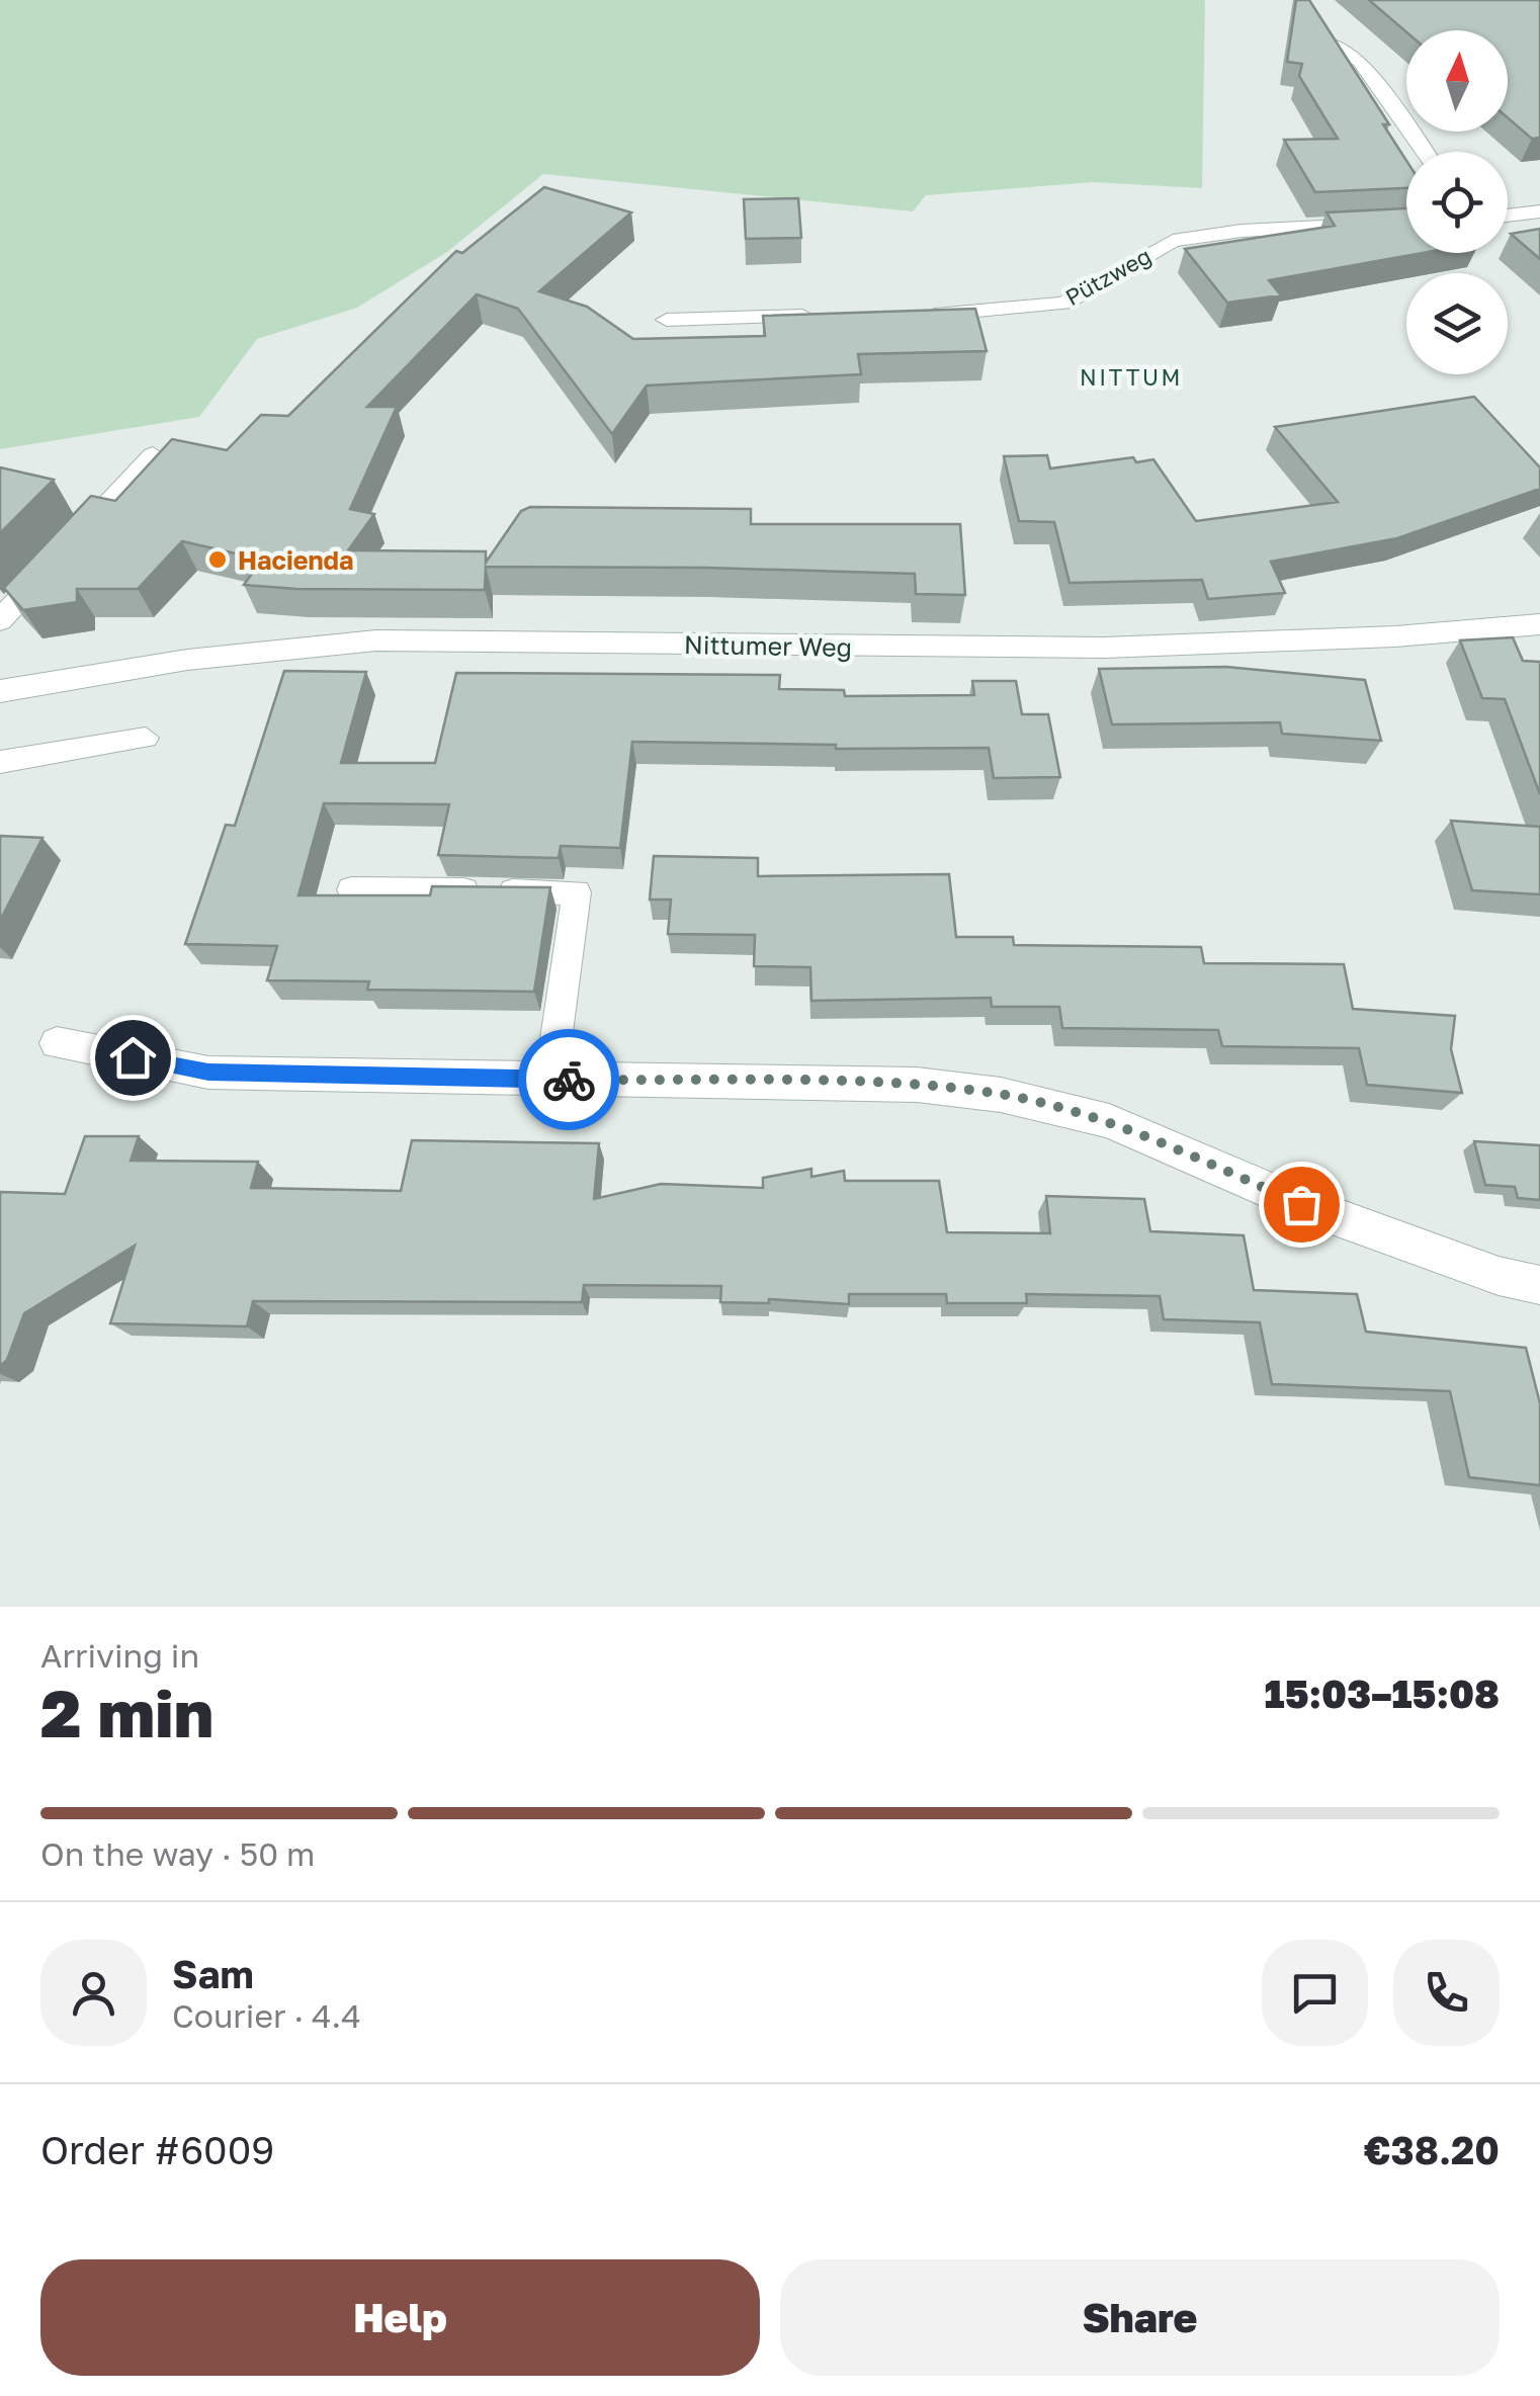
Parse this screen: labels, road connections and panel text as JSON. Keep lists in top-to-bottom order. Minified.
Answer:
{"streets":{"street":["Pützweg","Nittumer Weg"]},"districts":["NITTUM"],"places":["Hacienda"],"north":"top","page":{"heading":["2 min","Arriving in","15:03–15:08"],"panel":["Sam","Courier · 4.4","Order #6009","€38.20"],"bar":"On the way · 50 m","buttons":["Help","Share"]}}
